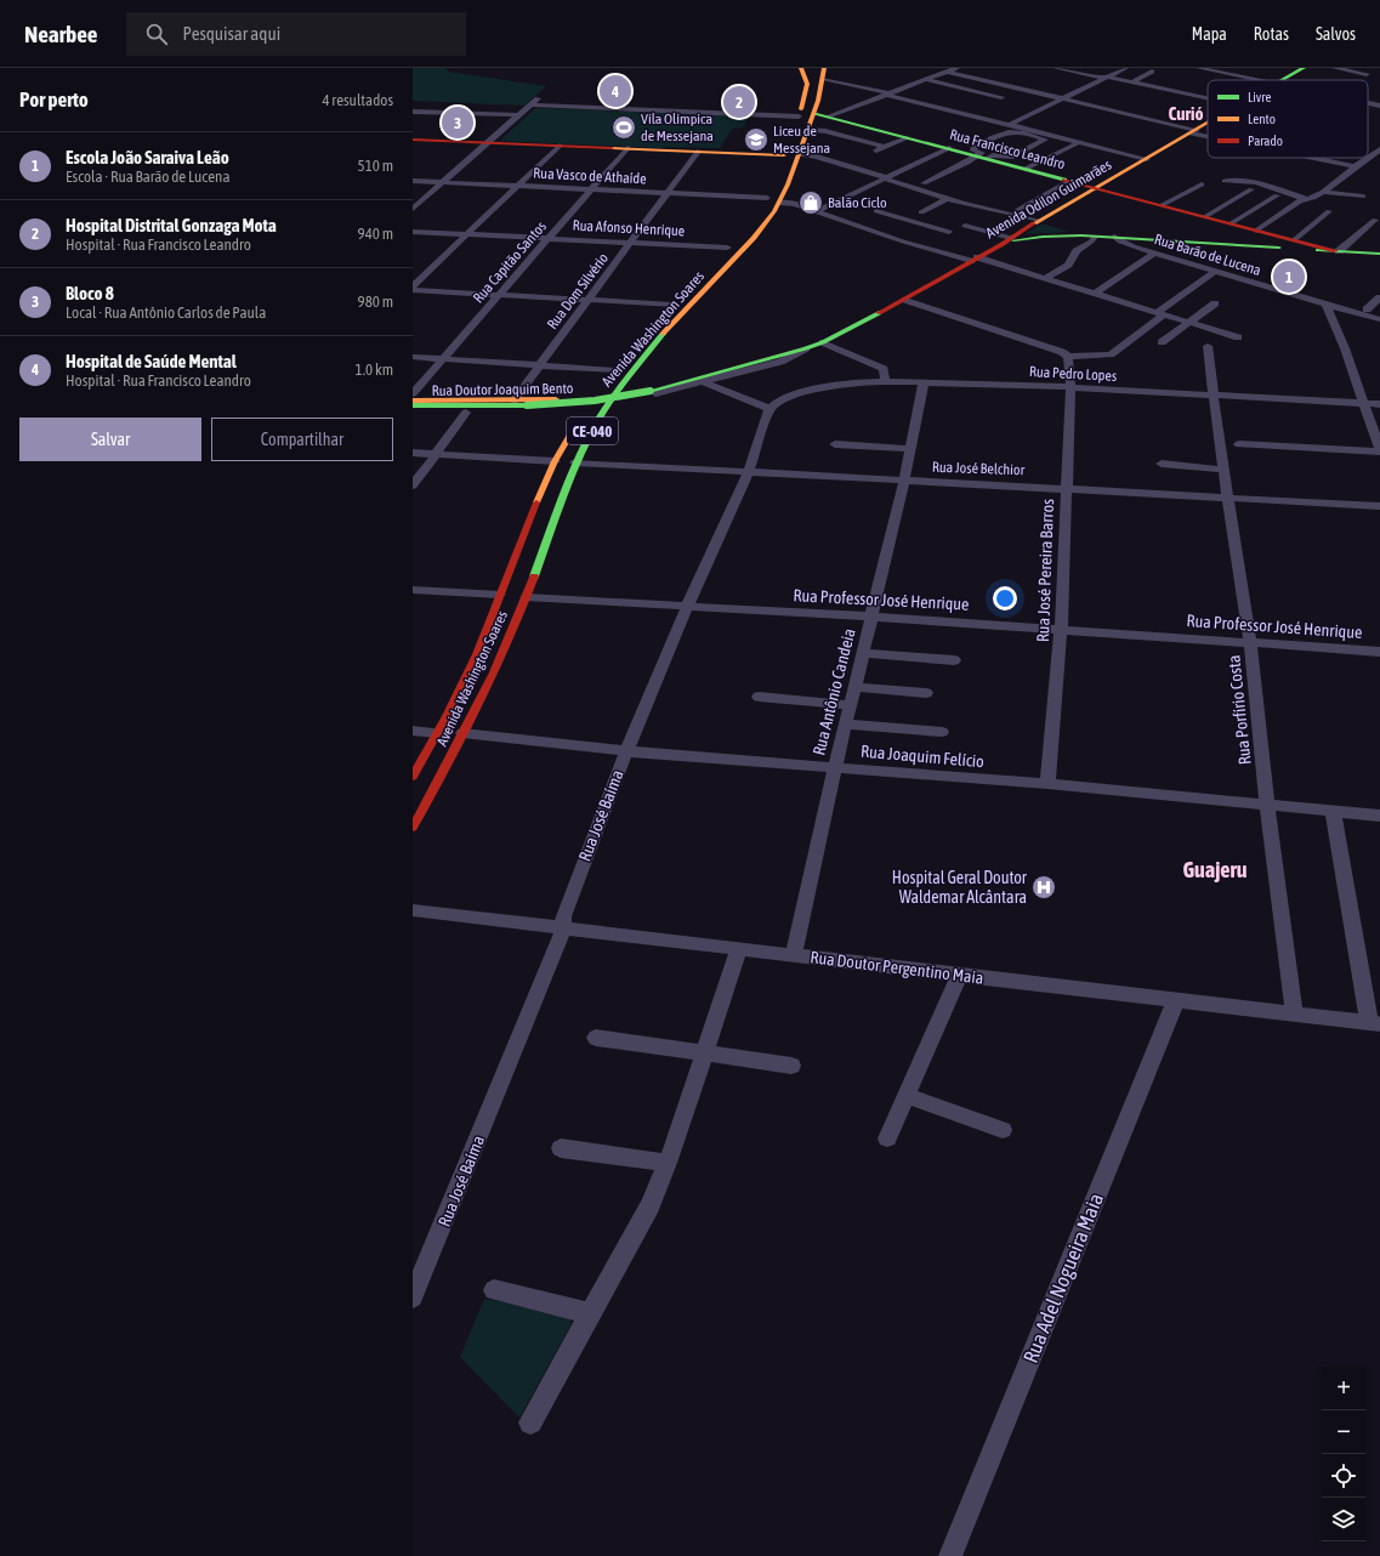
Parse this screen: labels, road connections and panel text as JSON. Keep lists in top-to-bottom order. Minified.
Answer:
{"streets":{"main road":["Rua Francisco Leandro","Avenida Odilon Guimarães","Avenida Washington Soares","Rua Doutor Joaquim Bento","CE-040"],"street":["Rua Vasco de Athaíde","Rua Afonso Henrique","Rua Barão de Lucena","Rua Capitão Santos","Rua Dom Silvério","Rua Pedro Lopes","Rua José Belchior","Rua José Pereira Barros","Rua Professor José Henrique","Rua Antônio Candeia","Rua Porfírio Costa","Rua Joaquim Felício","Rua José Baíma","Rua Doutor Pergentino Maia","Rua Adel Nogueira Maia"]},"crossings":[["Rua Francisco Leandro","Avenida Odilon Guimarães"],["Rua Francisco Leandro","Avenida Washington Soares"],["Rua Vasco de Athaíde","Rua Capitão Santos"],["Rua Vasco de Athaíde","Rua Dom Silvério"],["Avenida Odilon Guimarães","Avenida Washington Soares"],["Avenida Odilon Guimarães","Rua Doutor Joaquim Bento"],["Rua Afonso Henrique","Rua Capitão Santos"],["Rua Afonso Henrique","Rua Dom Silvério"],["Rua Afonso Henrique","Avenida Washington Soares"],["Avenida Washington Soares","Rua José Belchior"],["Avenida Washington Soares","Rua Professor José Henrique"],["Avenida Washington Soares","Rua Joaquim Felício"],["Rua Pedro Lopes","Rua José Pereira Barros"],["Rua Pedro Lopes","Rua Antônio Candeia"],["Rua Pedro Lopes","Rua Porfírio Costa"],["Rua Pedro Lopes","Rua José Baíma"],["Rua José Belchior","Rua José Pereira Barros"],["Rua José Belchior","Rua Antônio Candeia"],["Rua José Belchior","Rua Porfírio Costa"],["Rua José Belchior","Rua José Baíma"],["Rua José Pereira Barros","Rua Professor José Henrique"],["Rua José Pereira Barros","Rua Joaquim Felício"],["Rua Professor José Henrique","Rua Antônio Candeia"],["Rua Professor José Henrique","Rua Porfírio Costa"],["Rua Professor José Henrique","Rua José Baíma"],["Rua Antônio Candeia","Rua Joaquim Felício"],["Rua Antônio Candeia","Rua Doutor Pergentino Maia"],["Rua Porfírio Costa","Rua Joaquim Felício"],["Rua Porfírio Costa","Rua Doutor Pergentino Maia"],["Rua Joaquim Felício","Rua José Baíma"],["Rua José Baíma","Rua Doutor Pergentino Maia"],["Rua Doutor Pergentino Maia","Rua Adel Nogueira Maia"]],"districts":["Curió","Guajeru"],"places":{"sports":["Vila Olímpica de Messejana"],"school or university":["Liceu de Messejana"],"shop":["Balão Ciclo"],"hospital":["Hospital Geral Doutor Waldemar Alcântara"]},"legend":["Livre","Lento","Parado"],"page":{"header":"Nearbee","search":"Pesquisar aqui","nav":["Mapa","Rotas","Salvos"],"heading":["Por perto","4 resultados"],"pins":["4","2","3","1"],"list":[{"mark":"1","name":"Escola João Saraiva Leão","note":"Escola · Rua Barão de Lucena","value":"510 m"},{"mark":"2","name":"Hospital Distrital Gonzaga Mota","note":"Hospital · Rua Francisco Leandro","value":"940 m"},{"mark":"3","name":"Bloco 8","note":"Local · Rua Antônio Carlos de Paula","value":"980 m"},{"mark":"4","name":"Hospital de Saúde Mental","note":"Hospital · Rua Francisco Leandro","value":"1.0 km"}],"buttons":["Salvar","Compartilhar"],"map_buttons":["+","−"]}}
